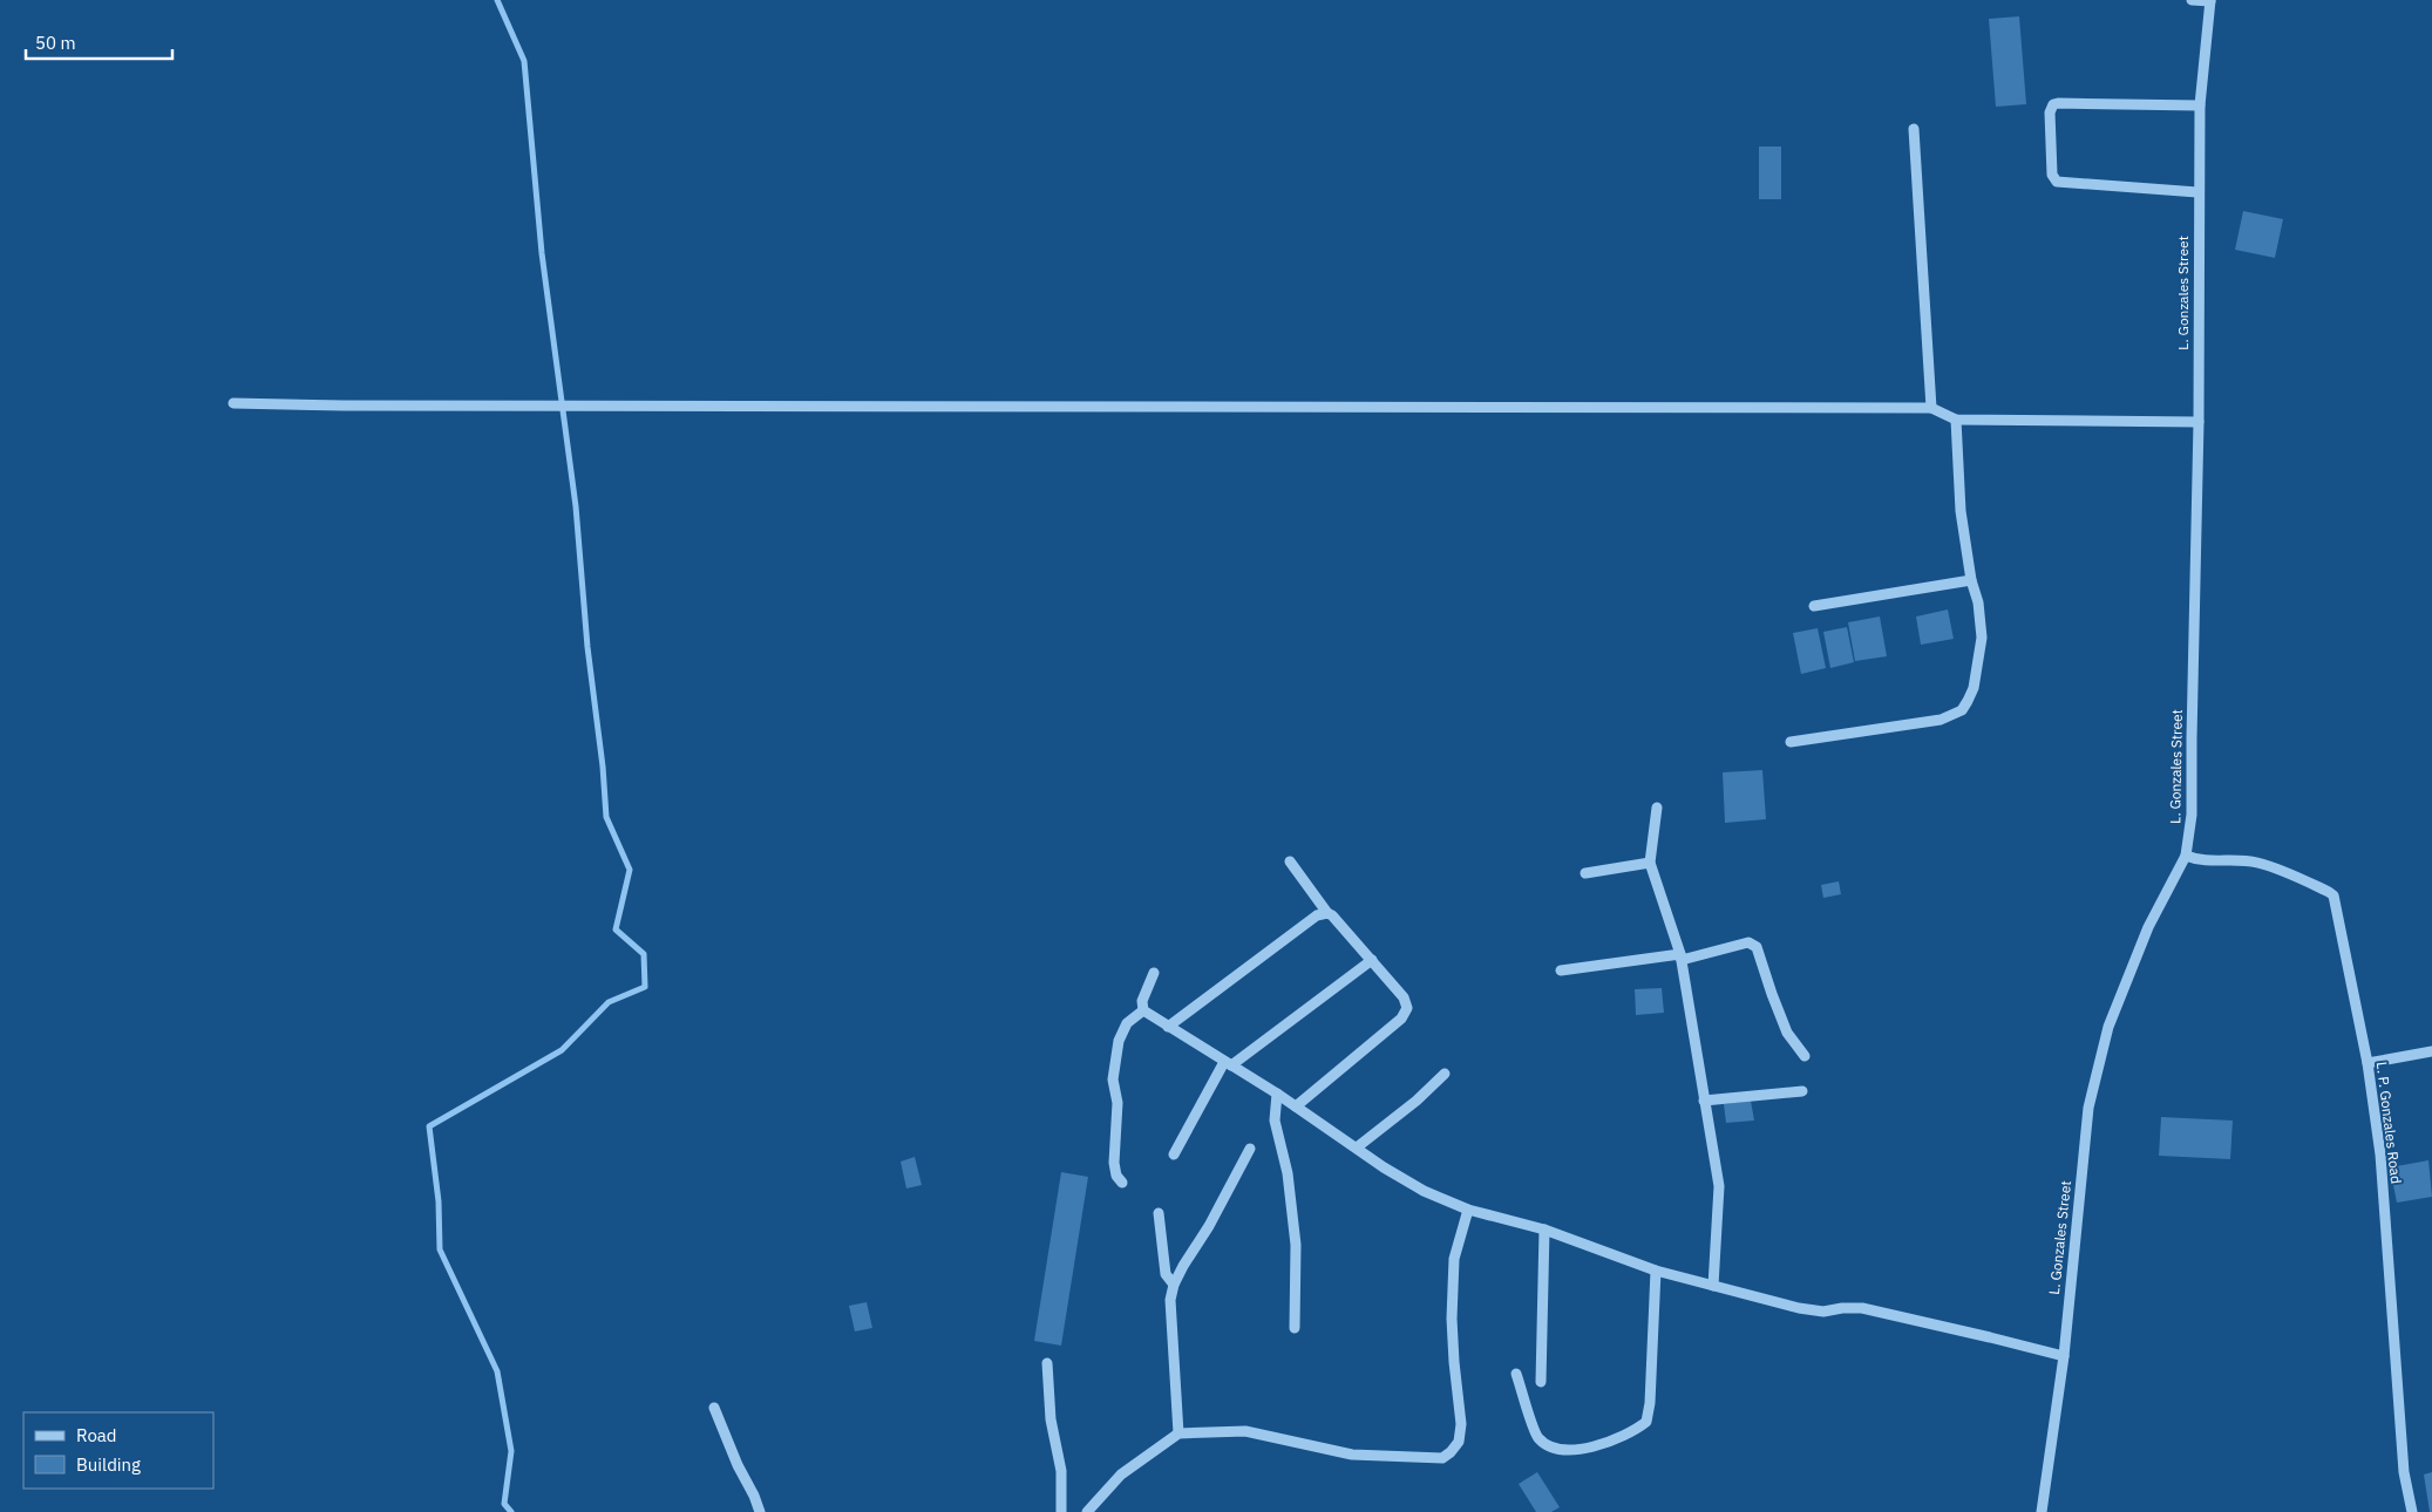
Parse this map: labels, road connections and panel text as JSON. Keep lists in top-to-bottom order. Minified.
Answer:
{"streets":{"street":["L. Gonzales Street","L. P. Gonzales Road"]},"crossings":[["L. Gonzales Street","L. P. Gonzales Road"]],"legend":["Road","Building"],"scale_bar":"50 m"}
